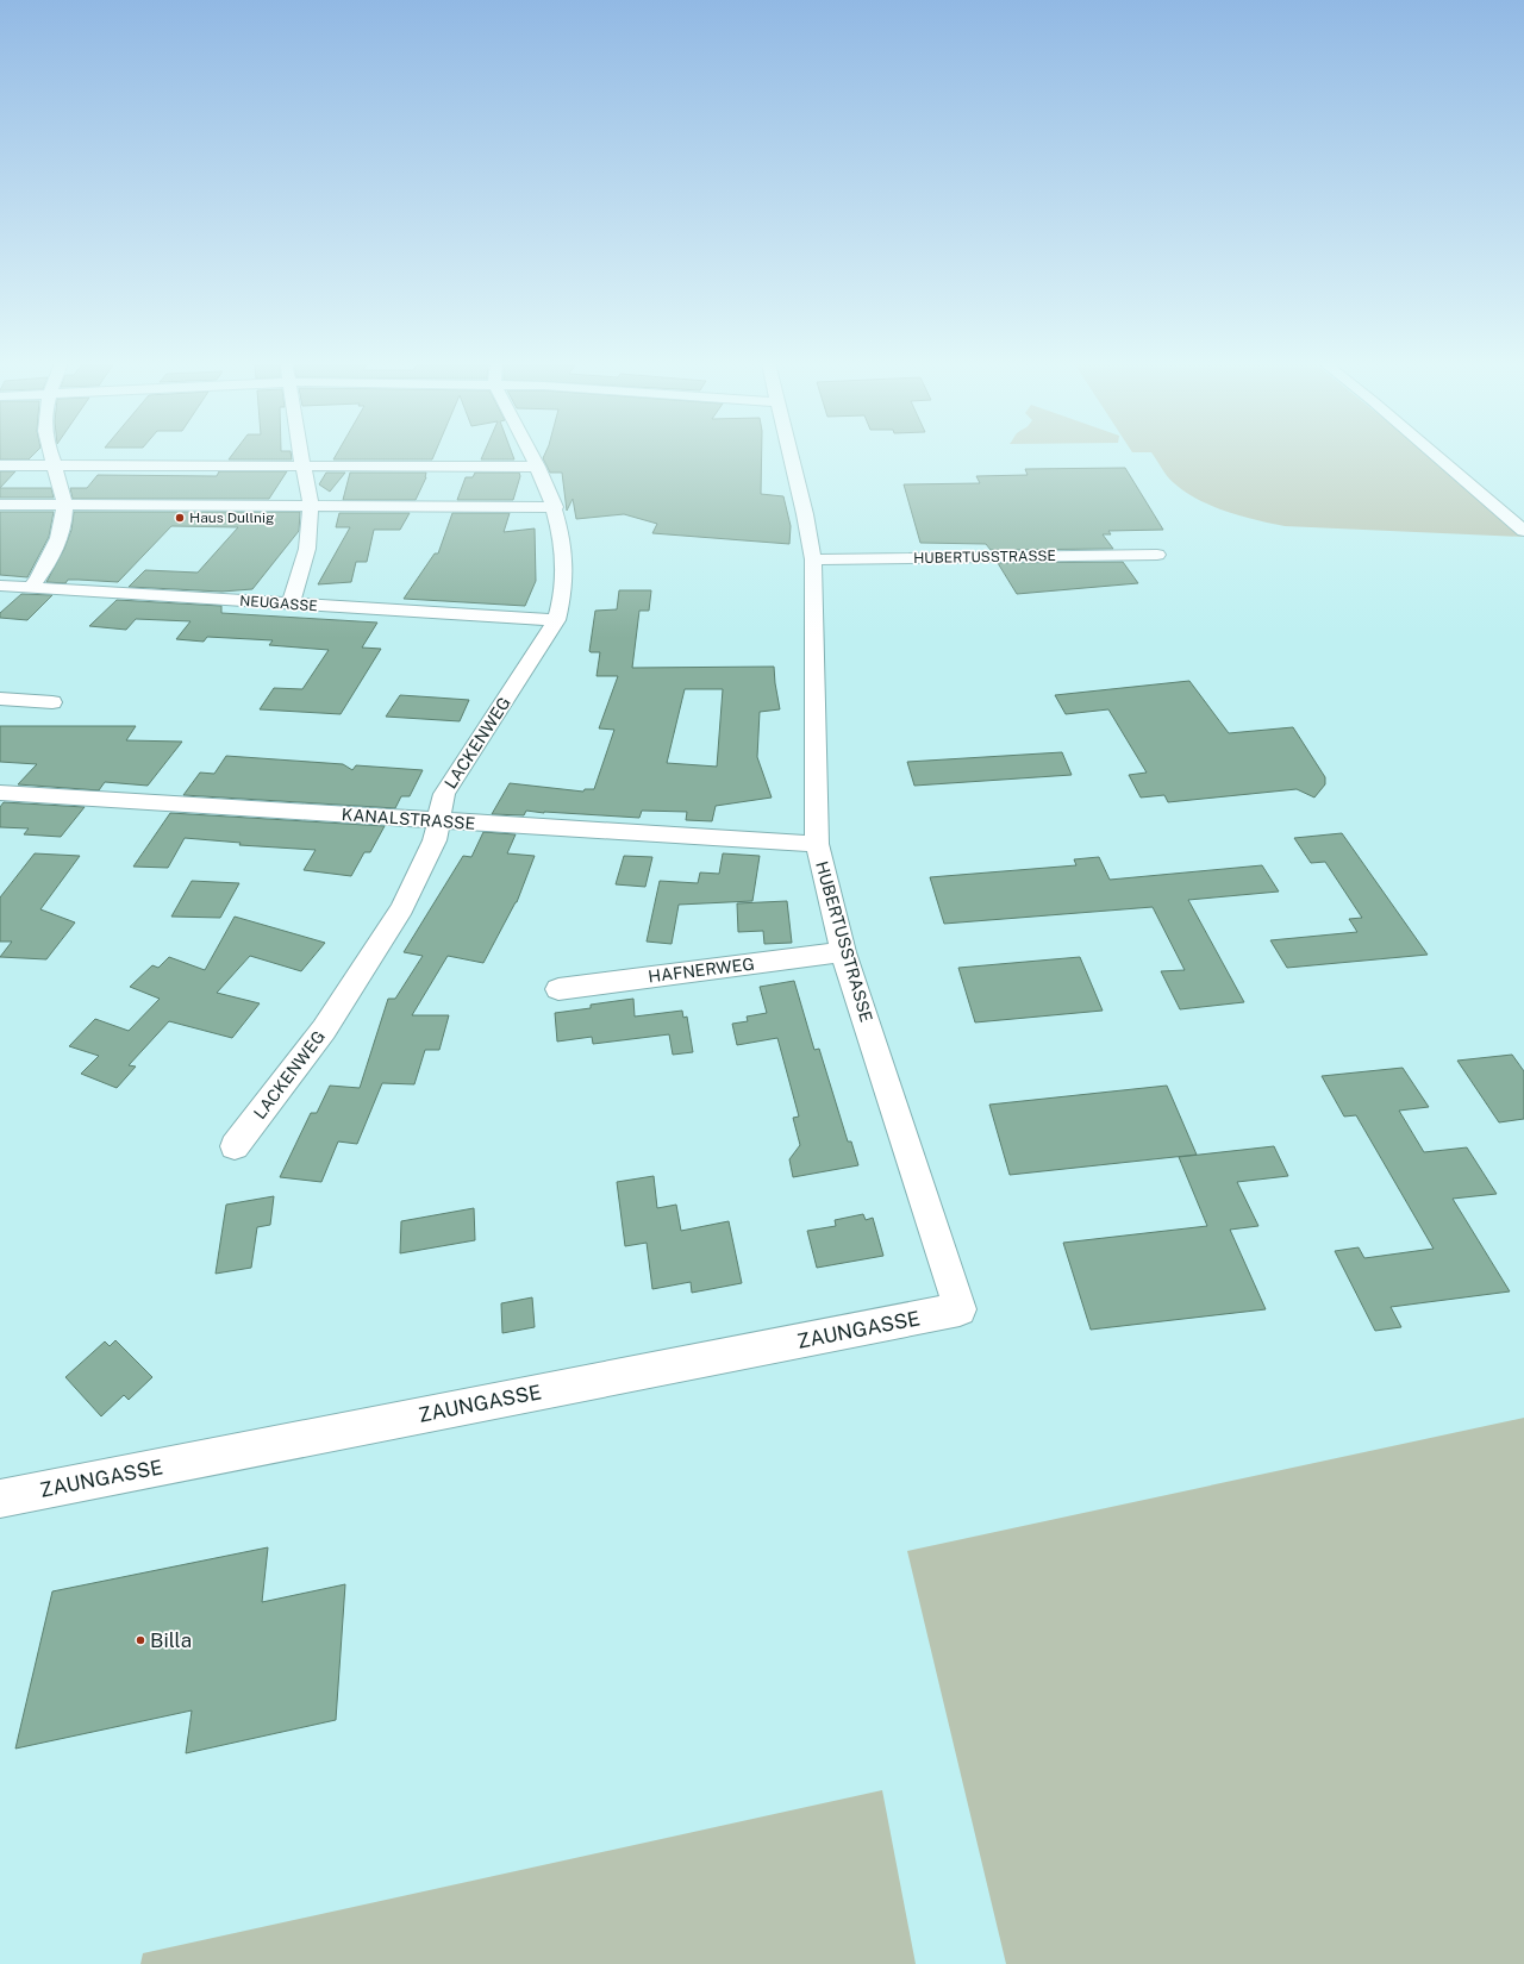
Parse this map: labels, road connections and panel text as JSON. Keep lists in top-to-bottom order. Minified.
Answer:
{"streets":{"street":["HUBERTUSSTRASSE","NEUGASSE","LACKENWEG","KANALSTRASSE","HAFNERWEG","ZAUNGASSE"]},"crossings":[["HUBERTUSSTRASSE","KANALSTRASSE"],["HUBERTUSSTRASSE","HAFNERWEG"],["HUBERTUSSTRASSE","ZAUNGASSE"],["NEUGASSE","LACKENWEG"],["LACKENWEG","KANALSTRASSE"]],"places":["Haus Dullnig","Billa"]}
